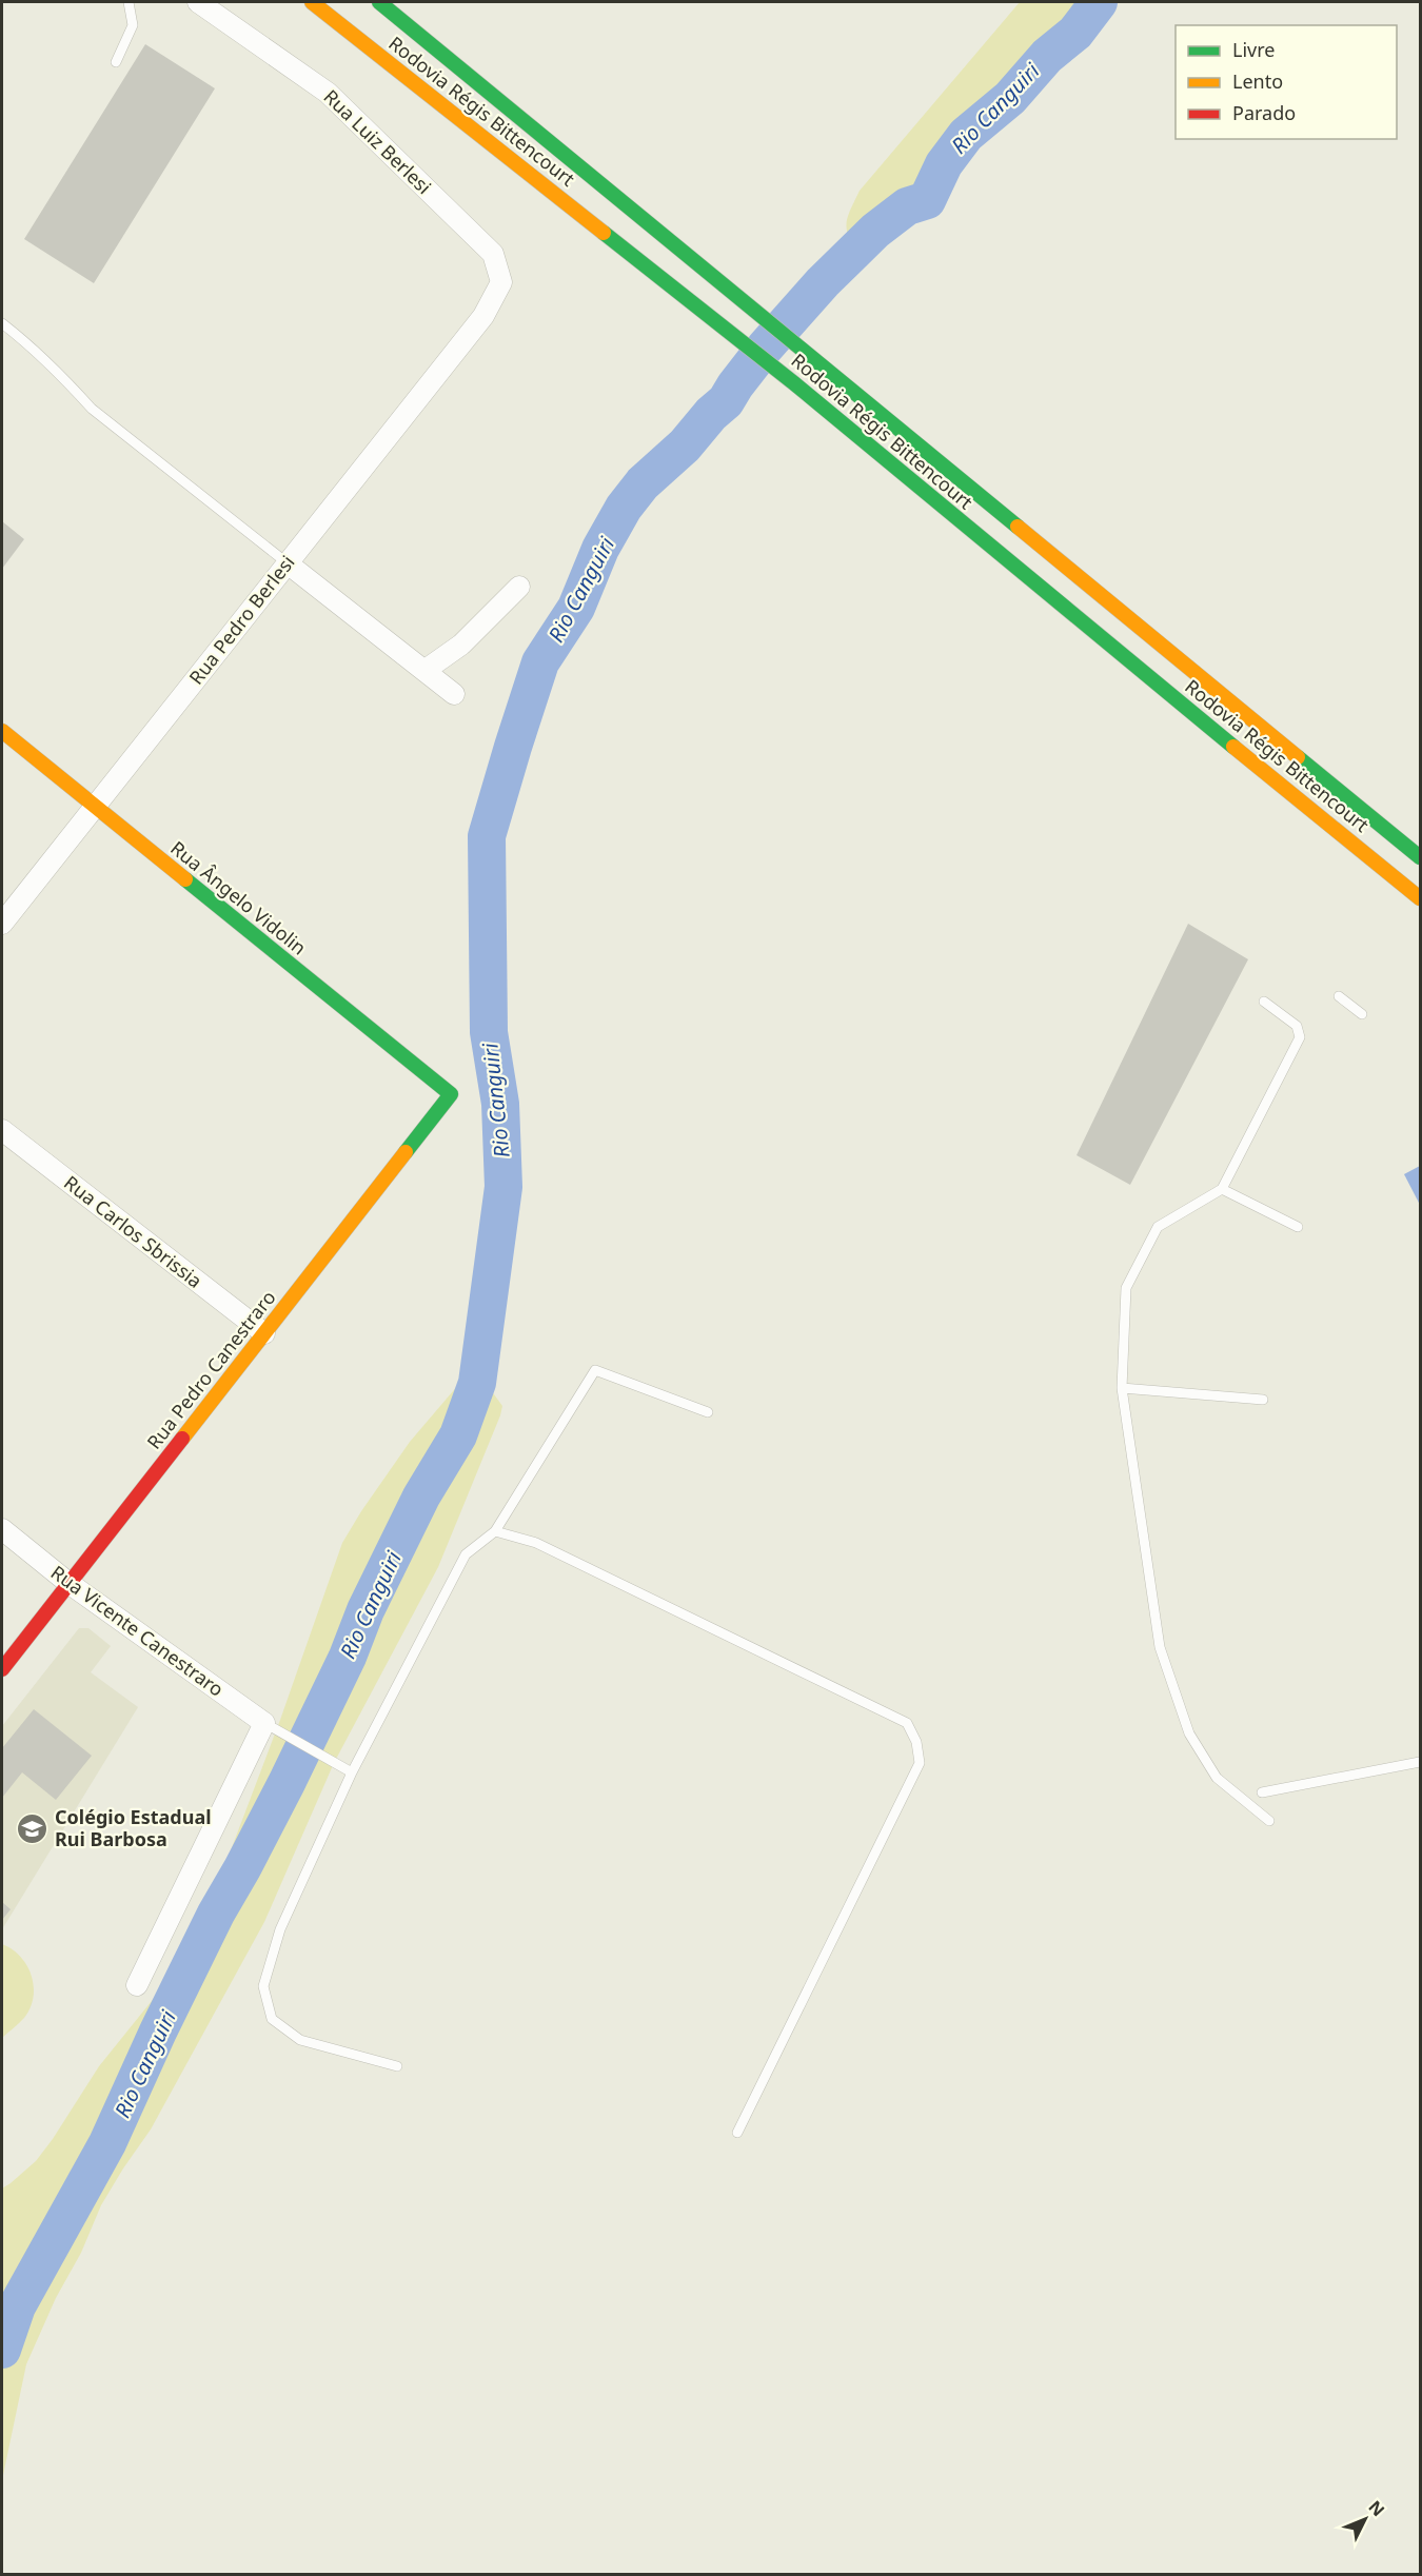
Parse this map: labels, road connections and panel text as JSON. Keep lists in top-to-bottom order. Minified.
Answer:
{"streets":{"main road":["Rodovia Régis Bittencourt","Rua Ângelo Vidolin","Rua Pedro Canestraro"],"street":["Rua Luiz Berlesi","Rua Pedro Berlesi","Rua Carlos Sbrissia","Rua Vicente Canestraro"]},"crossings":[["Rua Luiz Berlesi","Rua Pedro Berlesi"],["Rua Pedro Berlesi","Rua Ângelo Vidolin"],["Rua Ângelo Vidolin","Rua Pedro Canestraro"],["Rua Carlos Sbrissia","Rua Pedro Canestraro"],["Rua Pedro Canestraro","Rua Vicente Canestraro"]],"water":["Rio Canguiri"],"places":{"school or university":["Colégio Estadual Rui Barbosa"]},"legend":["Livre","Lento","Parado"],"north":"top right"}
